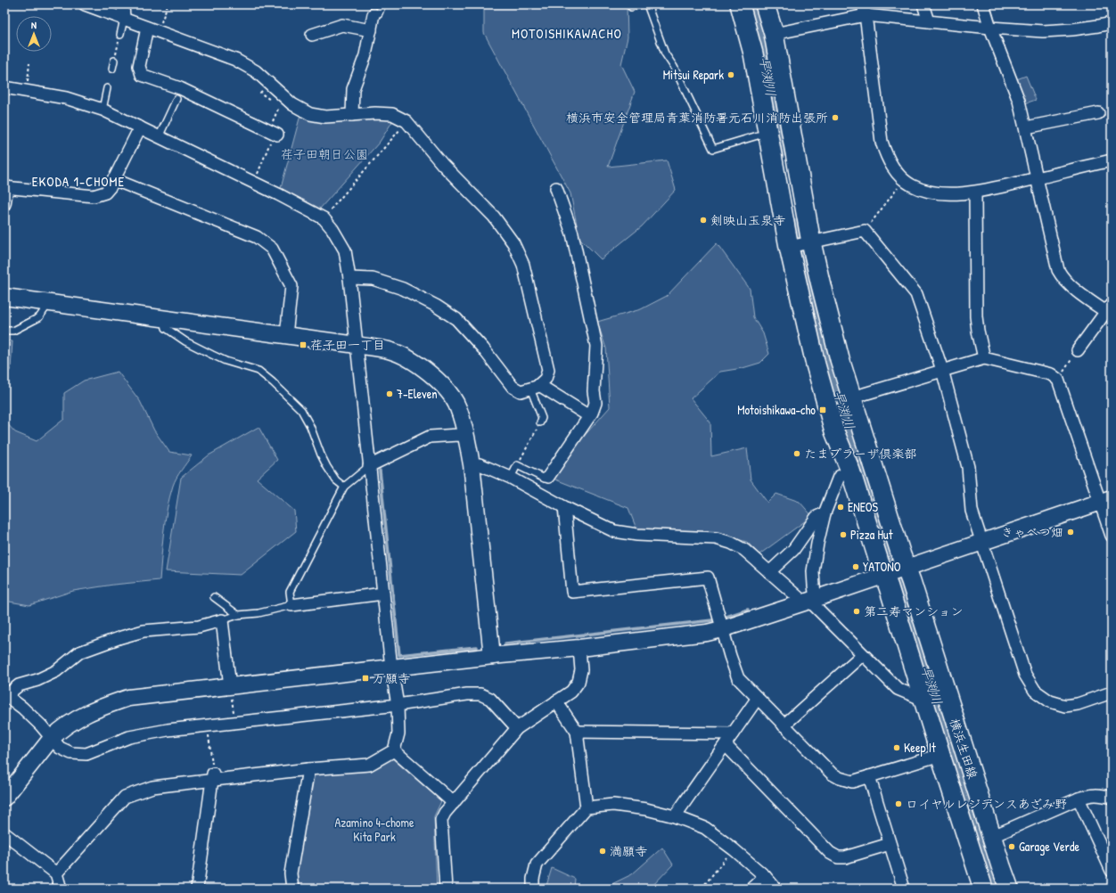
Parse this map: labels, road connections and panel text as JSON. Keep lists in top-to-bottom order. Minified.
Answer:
{"streets":{"main road":["横浜生田線"]},"districts":["MOTOISHIKAWACHO","EKODA 1-CHOME"],"water":["早渕川"],"parks":["荏子田朝日公園","Azamino 4-chome Kita Park"],"places":{"other":["Mitsui Repark","横浜市安全管理局青葉消防署元石川消防出張所","剣映山玉泉寺","7-Eleven","たまプラーザ倶楽部","ENEOS","きゃべつ畑","Pizza Hut","YATONO","第二寿マンション","Keep It","ロイヤルレジデンスあざみ野","Garage Verde","満願寺"],"transit":["荏子田一丁目","Motoishikawa-cho","万願寺"]},"north":"top"}
